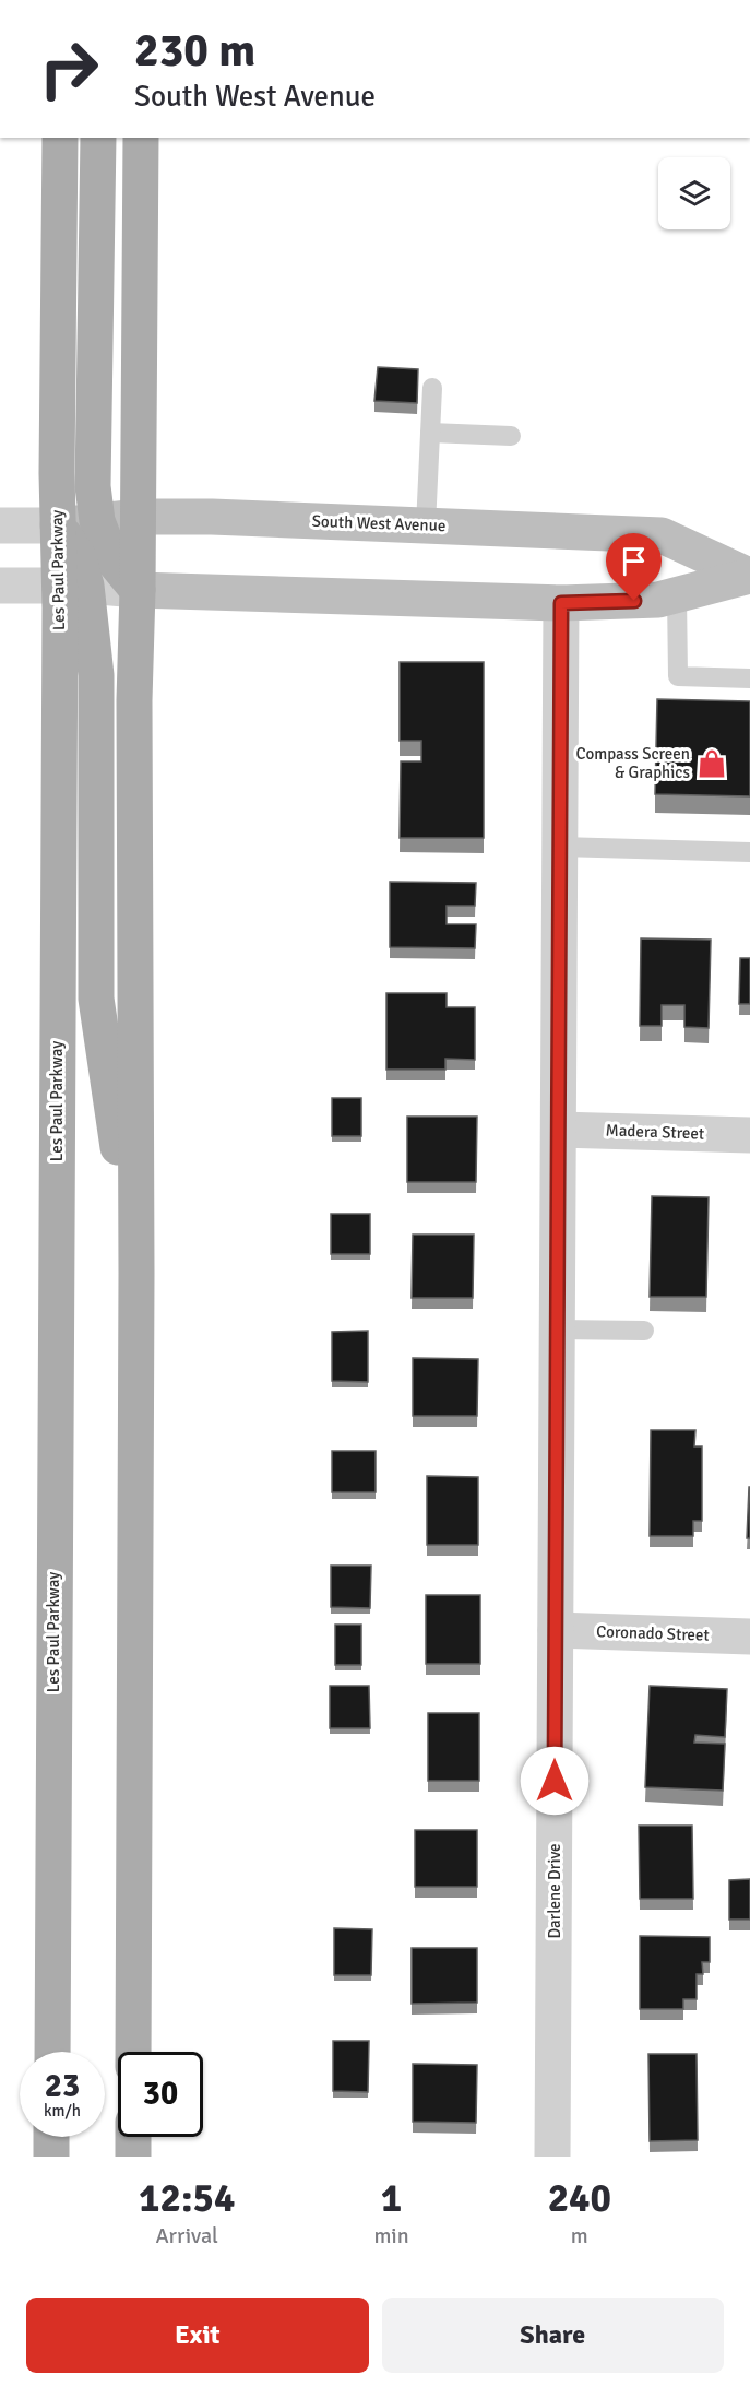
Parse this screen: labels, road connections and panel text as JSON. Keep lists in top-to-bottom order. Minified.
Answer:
{"streets":{"main road":["Les Paul Parkway"],"street":["South West Avenue","Madera Street","Coronado Street","Darlene Drive"]},"crossings":[["South West Avenue","Les Paul Parkway"],["South West Avenue","Darlene Drive"],["Madera Street","Darlene Drive"],["Coronado Street","Darlene Drive"]],"places":{"shop":["Compass Screen & Graphics"]},"page":{"turn":["230 m","South West Avenue"],"speed":"23 km/h","limit":"30","eta":["12:54","Arrival","1","min","240","m"],"buttons":["Exit","Share"]}}
